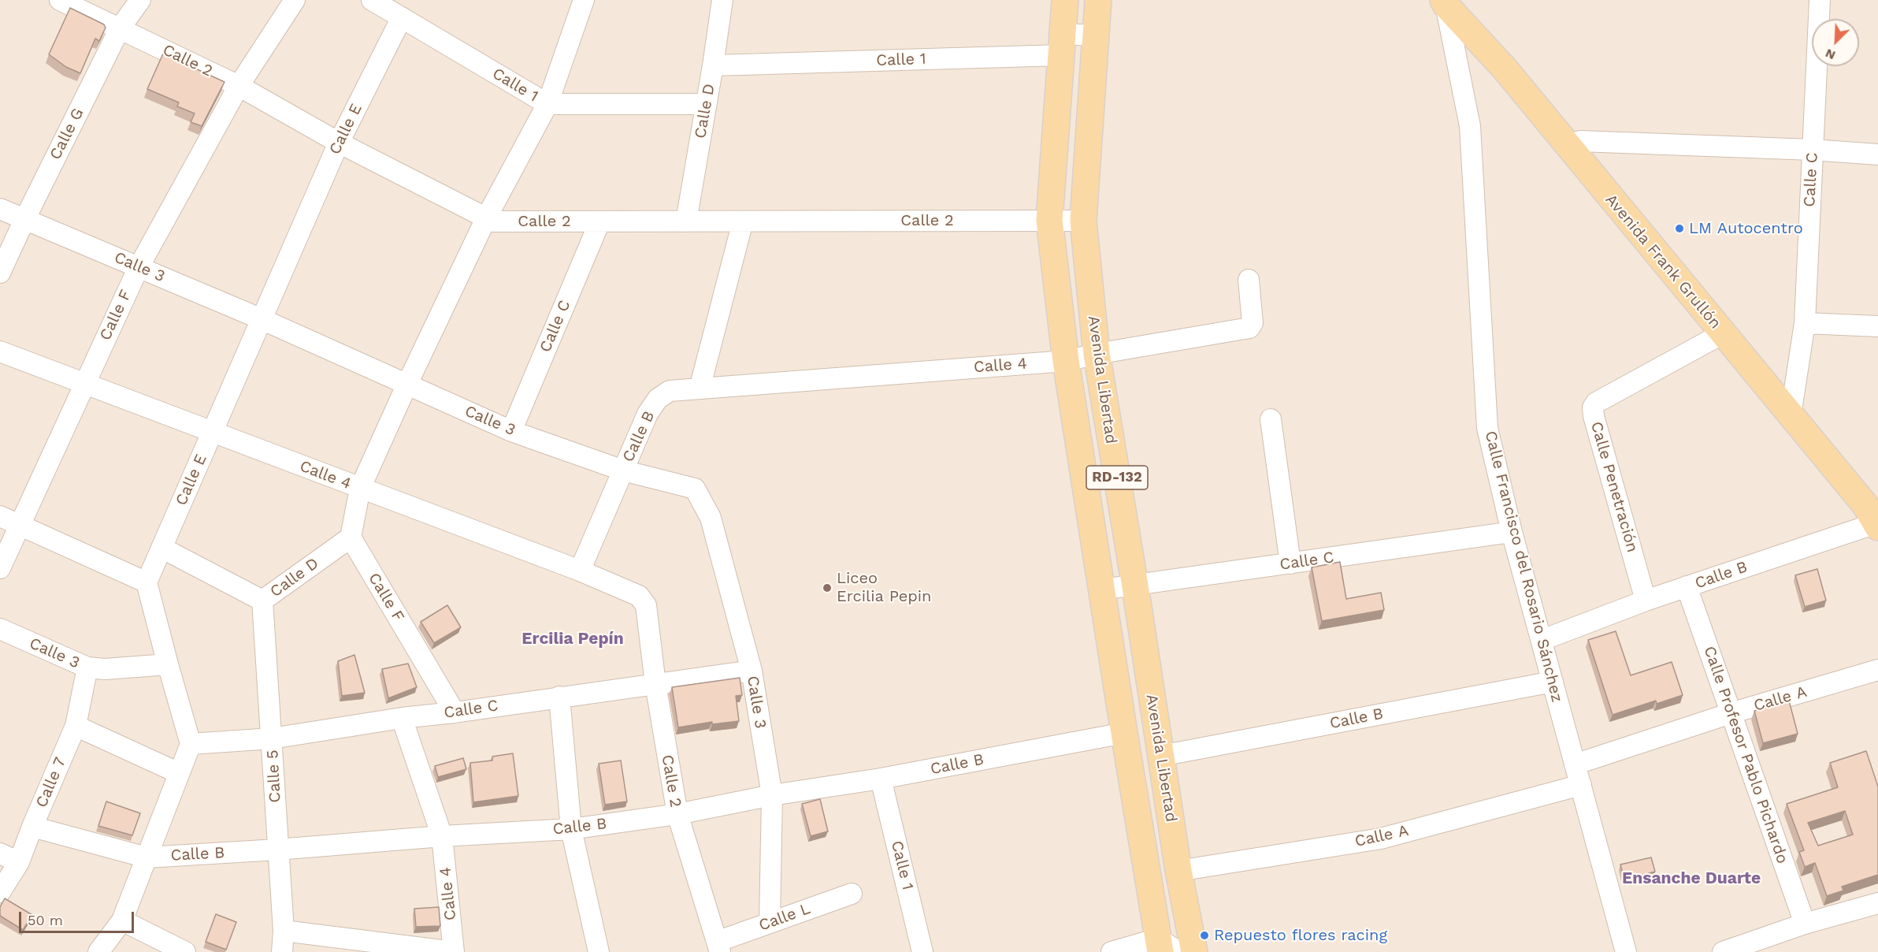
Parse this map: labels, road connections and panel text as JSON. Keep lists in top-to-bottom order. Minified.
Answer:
{"streets":{"main road":["Avenida Frank Grullón","Avenida Libertad","RD-132"],"street":["Calle 1","Calle 2","Calle D","Calle E","Calle G","Calle C","Calle 3","Calle F","Calle 4","Calle B","Calle Penetración","Calle Francisco del Rosario Sánchez","Calle A","Calle Profesor Pablo Pichardo","Calle 5","Calle 7","Calle L"]},"crossings":[["Calle 1","Calle D"],["Calle 1","Calle E"],["Calle 1","Avenida Libertad"],["Calle 1","Calle B"],["Calle 2","Calle D"],["Calle 2","Calle E"],["Calle 2","Calle G"],["Calle 2","Calle C"],["Calle 2","Calle F"],["Calle 2","Calle 4"],["Calle 2","Avenida Libertad"],["Calle 2","Calle B"],["Calle 2","Calle L"],["Calle D","Calle E"],["Calle D","Calle F"],["Calle D","Calle 5"],["Calle E","Calle 3"],["Calle E","Calle 4"],["Calle G","Calle 3"],["Calle C","Avenida Frank Grullón"],["Calle C","Calle 3"],["Calle C","Calle F"],["Calle C","Calle 4"],["Calle C","Avenida Libertad"],["Calle C","Calle Francisco del Rosario Sánchez"],["Calle C","Calle 5"],["Avenida Frank Grullón","Calle B"],["Avenida Frank Grullón","Calle Penetración"],["Avenida Frank Grullón","Calle Francisco del Rosario Sánchez"],["Calle 3","Calle F"],["Calle 3","Calle B"],["Calle 3","Calle 7"],["Calle 3","Calle L"],["Calle F","Calle 4"],["Calle 4","Avenida Libertad"],["Calle 4","Calle B"],["Avenida Libertad","Calle B"],["Avenida Libertad","Calle A"],["Calle B","Calle Penetración"],["Calle B","Calle Francisco del Rosario Sánchez"],["Calle B","Calle Profesor Pablo Pichardo"],["Calle B","Calle 5"],["Calle B","Calle 7"],["Calle Francisco del Rosario Sánchez","Calle A"],["Calle A","Calle Profesor Pablo Pichardo"]],"districts":["Ercilia Pepín","Ensanche Duarte"],"places":["LM Autocentro","Liceo Ercilia Pepin","Repuesto flores racing"],"scale_bar":"50 m","north":"bottom left"}
